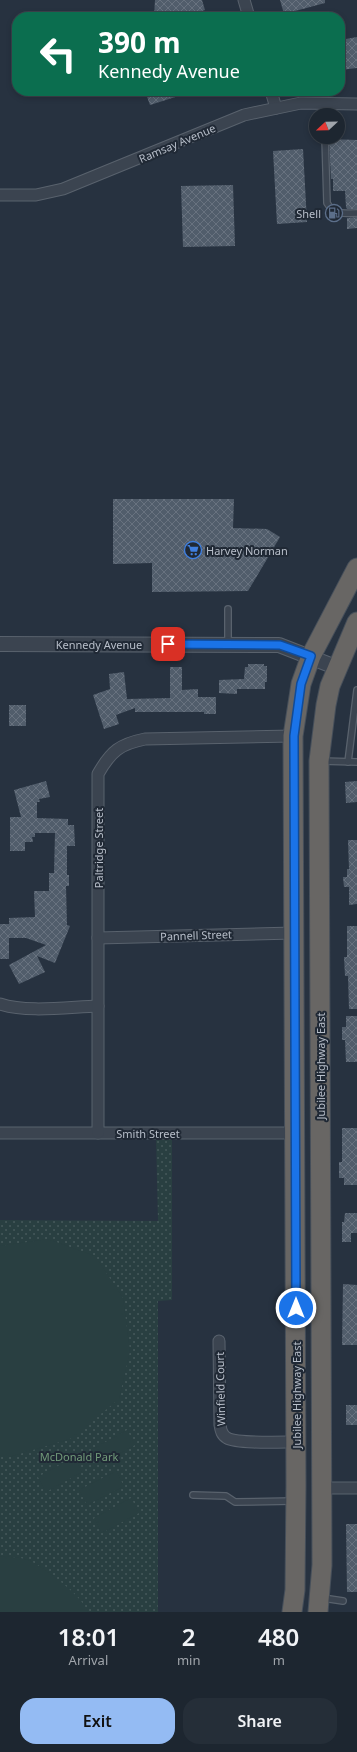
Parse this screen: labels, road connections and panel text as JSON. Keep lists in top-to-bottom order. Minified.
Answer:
{"streets":{"highway":["Jubilee Highway East"],"street":["Ramsay Avenue","Kennedy Avenue","Paltridge Street","Pannell Street","Smith Street","Winfield Court"]},"crossings":[["Kennedy Avenue","Jubilee Highway East"],["Paltridge Street","Pannell Street"],["Paltridge Street","Jubilee Highway East"],["Paltridge Street","Smith Street"],["Pannell Street","Jubilee Highway East"],["Jubilee Highway East","Smith Street"],["Jubilee Highway East","Winfield Court"]],"parks":["McDonald Park"],"places":{"fuel station":["Shell"],"supermarket":["Harvey Norman"]},"north":"left","page":{"turn":["390 m","Kennedy Avenue"],"eta":["18:01","Arrival","2","min","480","m"],"buttons":["Exit","Share"]}}
